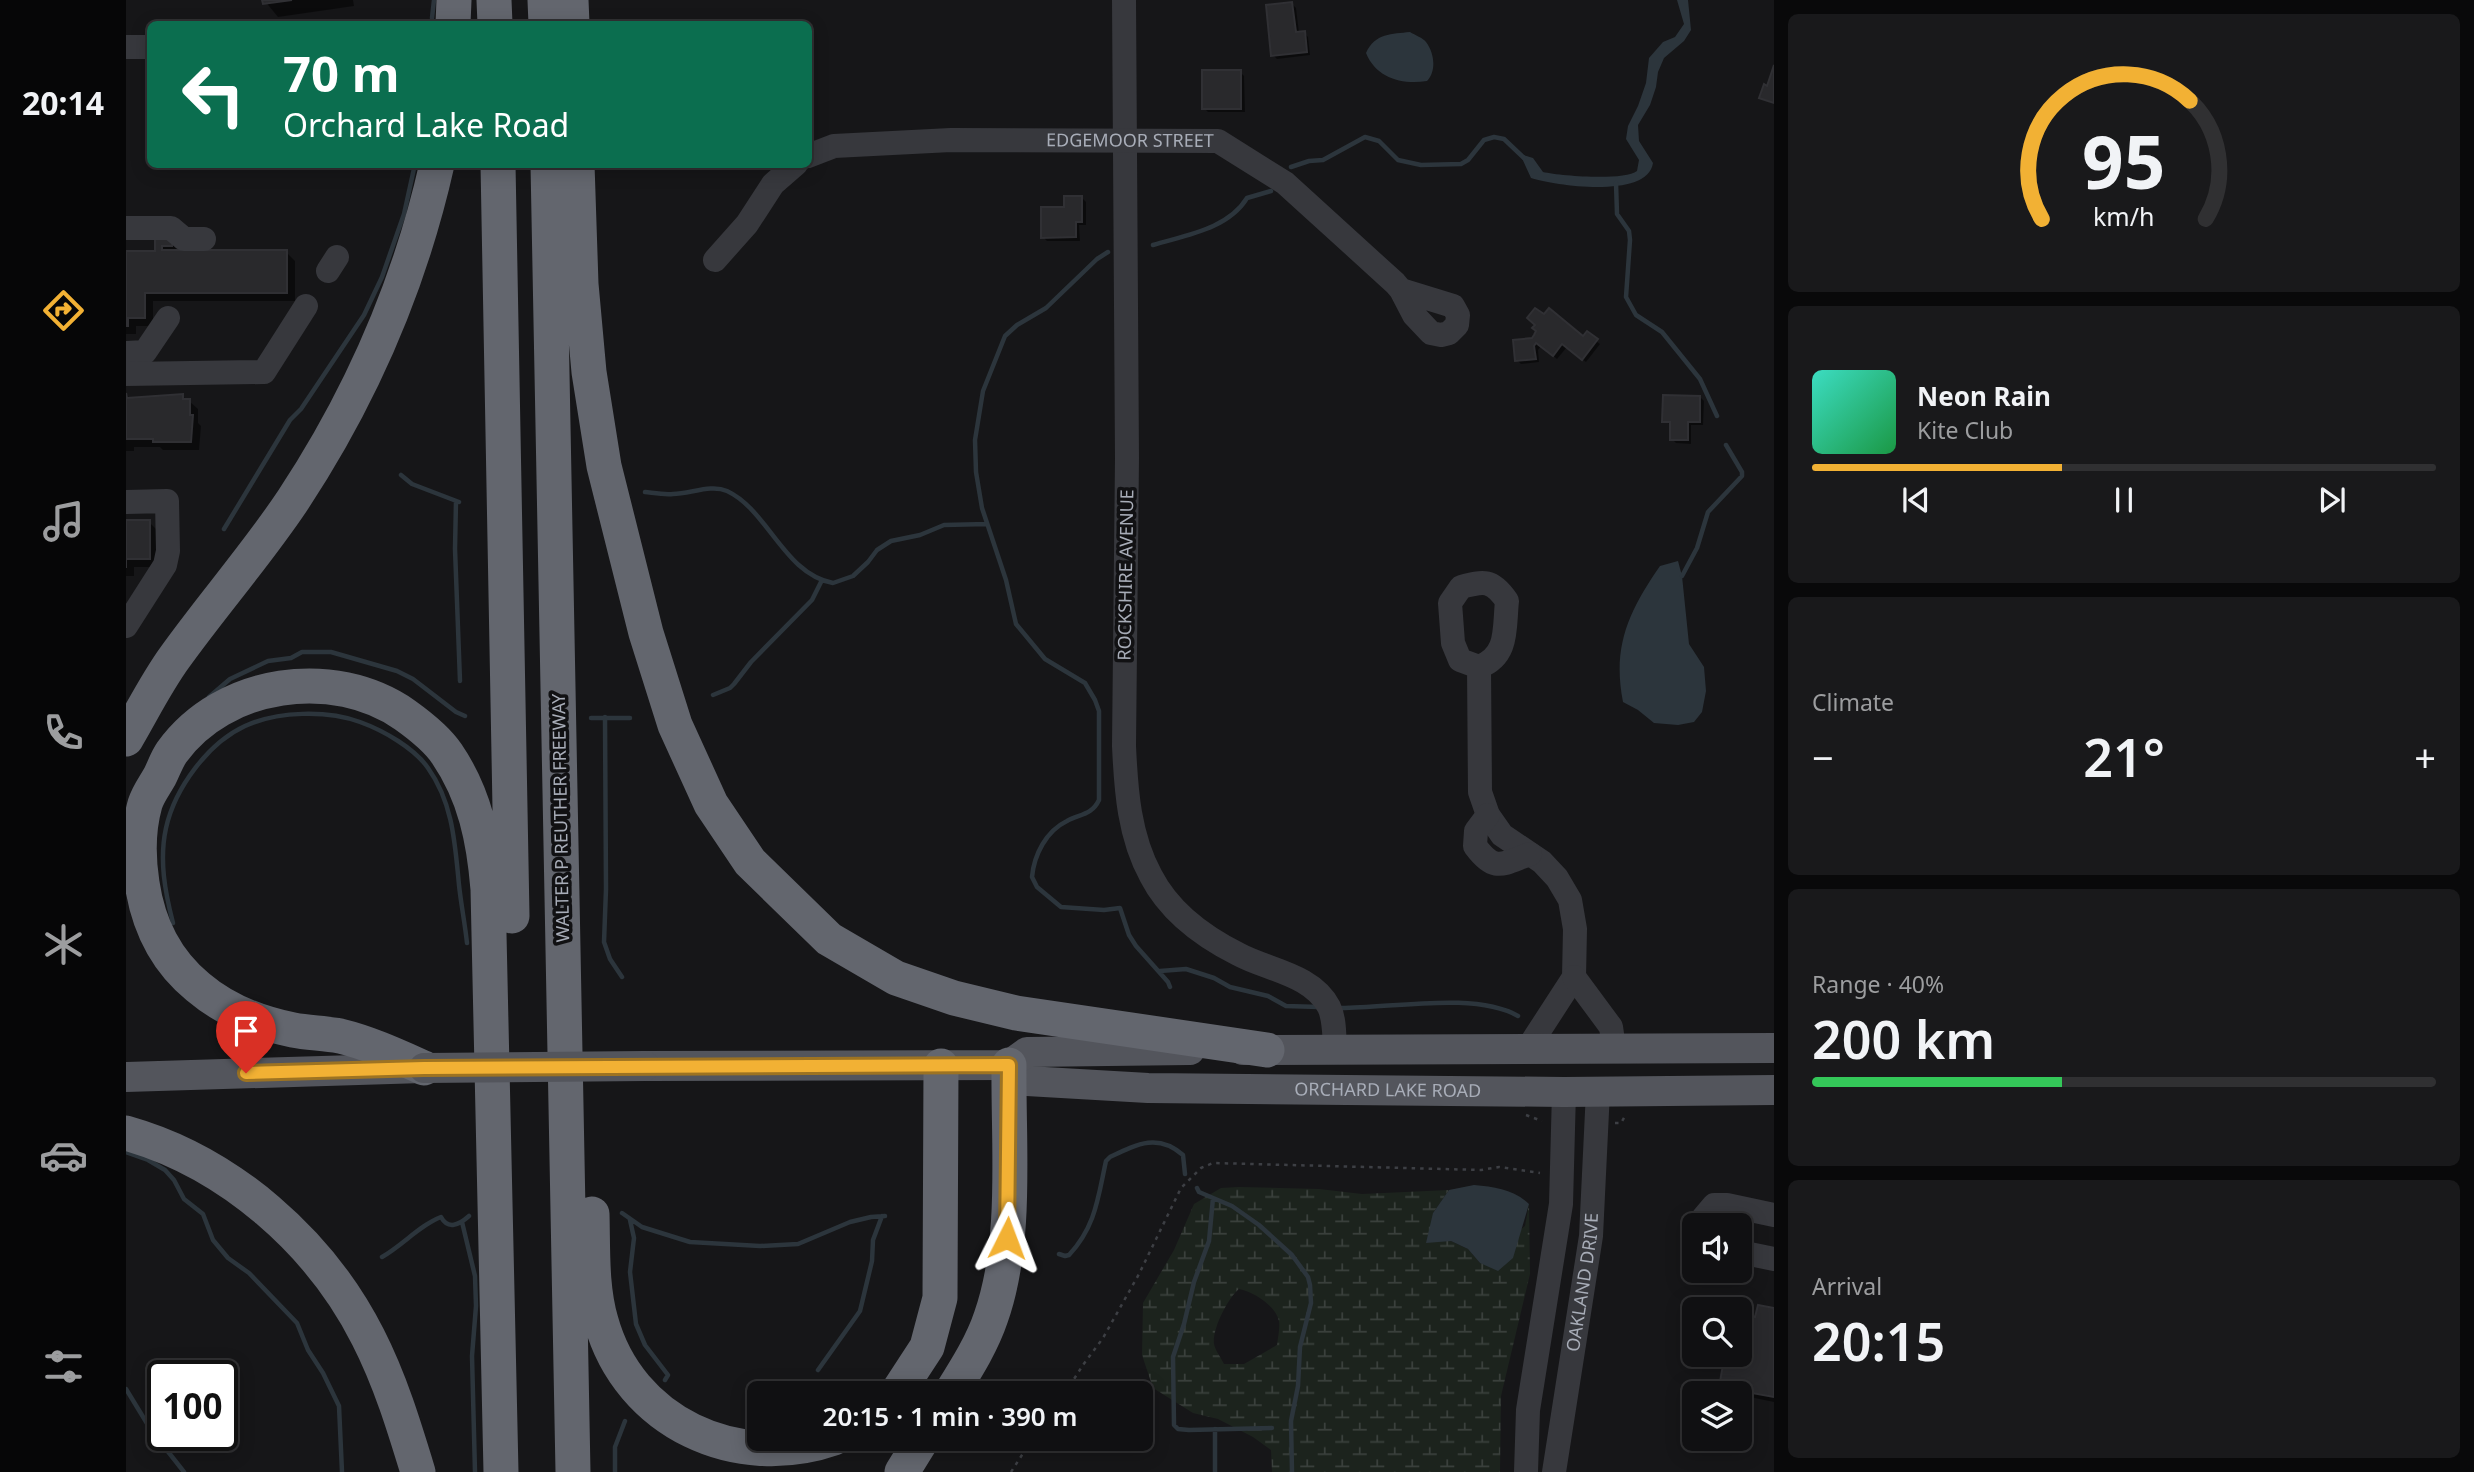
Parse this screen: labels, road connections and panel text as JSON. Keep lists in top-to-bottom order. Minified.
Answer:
{"streets":{"highway":["WALTER P REUTHER FREEWAY"],"main road":["ORCHARD LAKE ROAD"],"street":["EDGEMOOR STREET","ROCKSHIRE AVENUE","OAKLAND DRIVE"]},"crossings":[["EDGEMOOR STREET","ROCKSHIRE AVENUE"],["ORCHARD LAKE ROAD","OAKLAND DRIVE"]],"page":{"tabs":"20:14","turn":["70 m","Orchard Lake Road"],"song":["Neon Rain","Kite Club"],"tile":["Climate",["Range · 40%","200 km"],["Arrival","20:15"]],"heat":["−","21°","+"],"limit":"100","trip":"20:15 · 1 min · 390 m","gauge":["95","km/h"]}}
